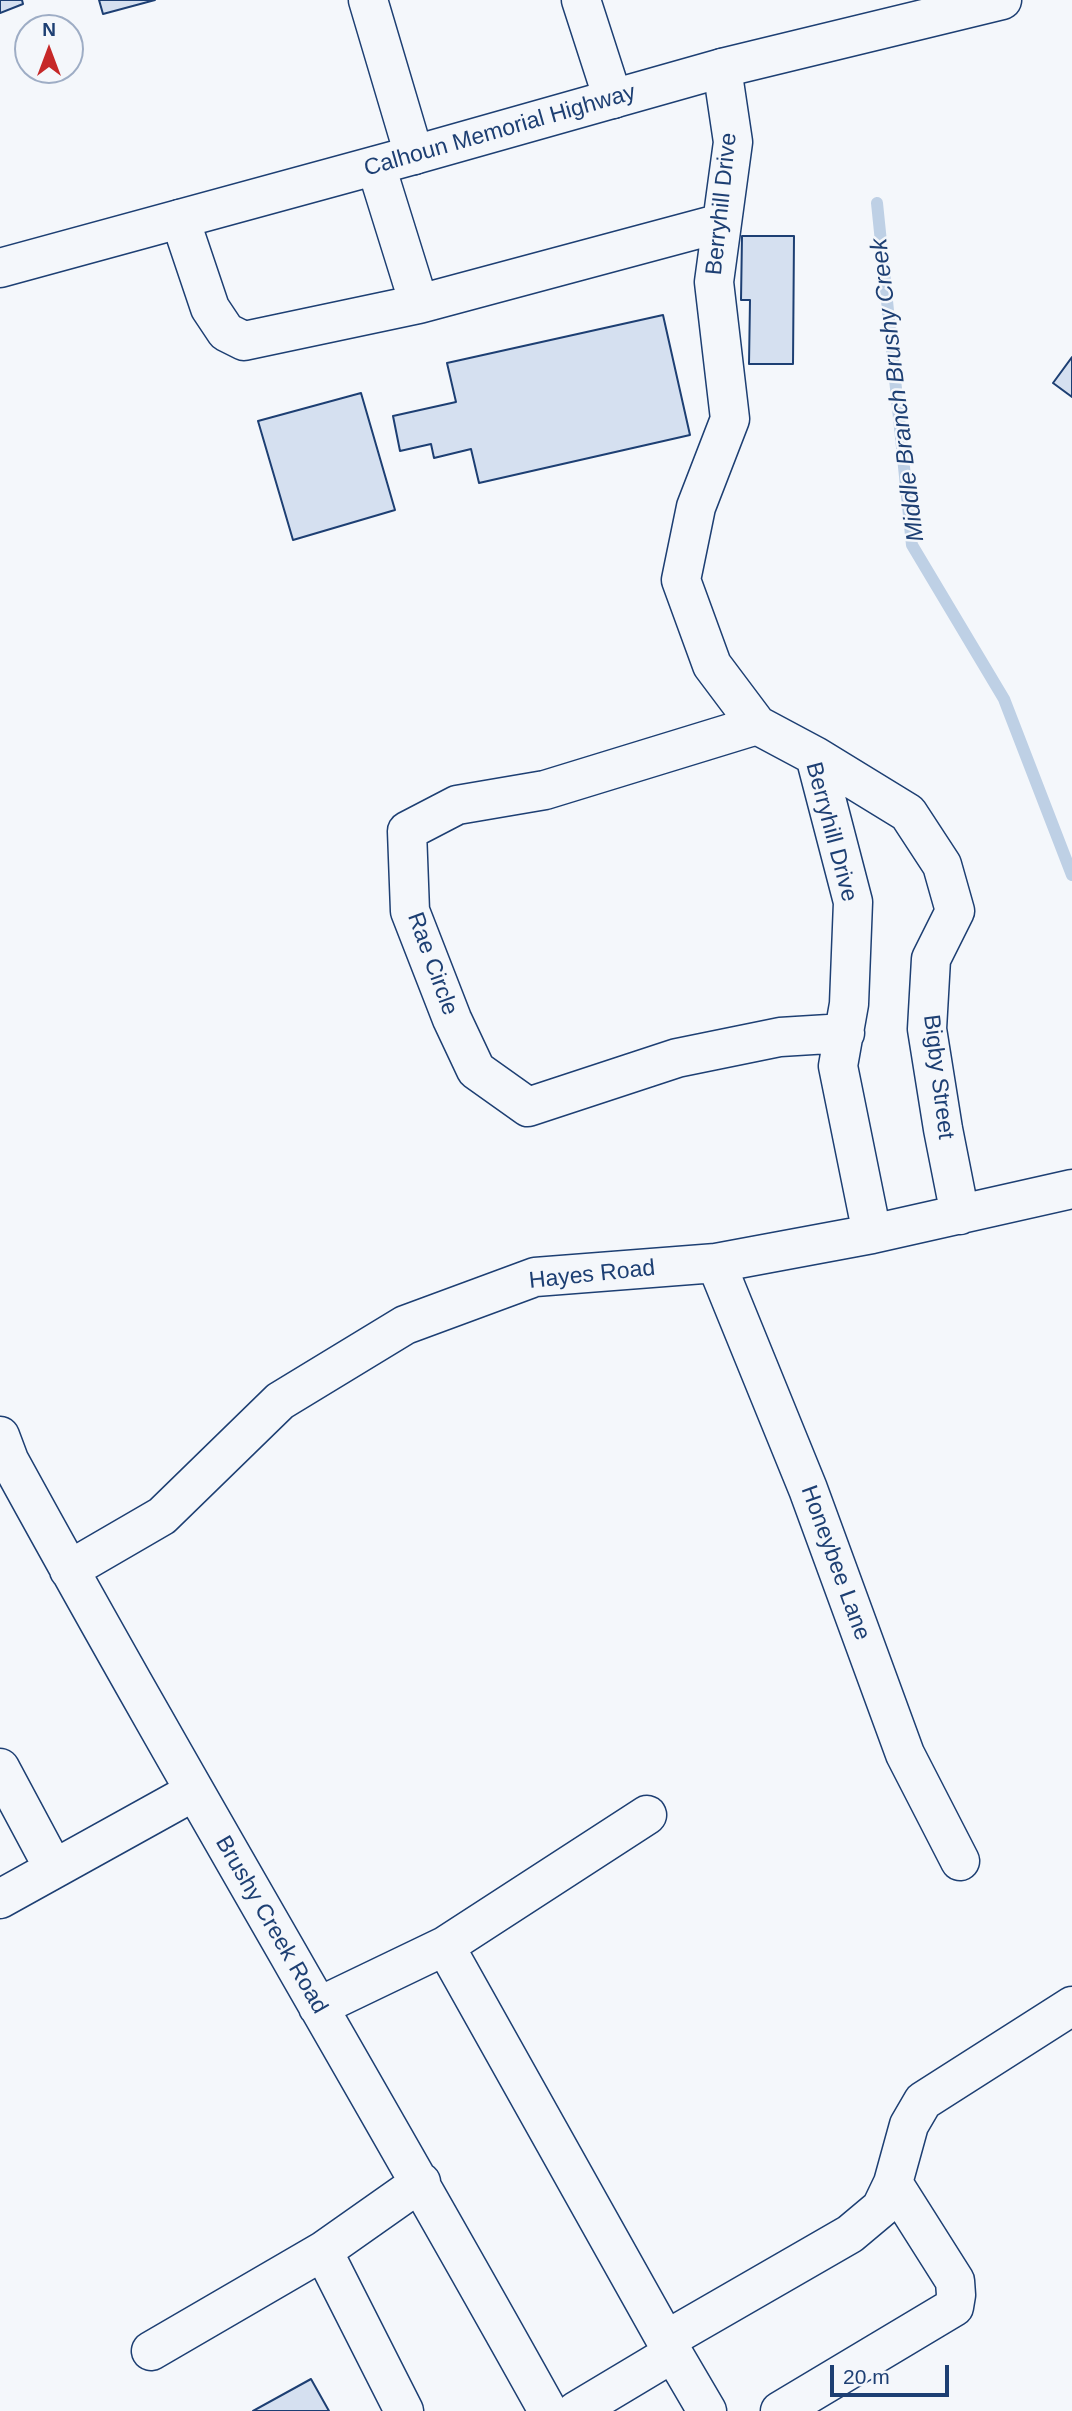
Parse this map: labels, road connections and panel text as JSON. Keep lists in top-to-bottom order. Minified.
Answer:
{"streets":{"main road":["Calhoun Memorial Highway","Berryhill Drive","Rae Circle","Bigby Street","Hayes Road","Honeybee Lane","Brushy Creek Road"]},"crossings":[["Calhoun Memorial Highway","Berryhill Drive"],["Berryhill Drive","Rae Circle"],["Berryhill Drive","Bigby Street"],["Berryhill Drive","Hayes Road"],["Bigby Street","Hayes Road"],["Hayes Road","Honeybee Lane"],["Hayes Road","Brushy Creek Road"]],"water":["Middle Branch Brushy Creek"],"scale_bar":"20 m","north":"top"}
